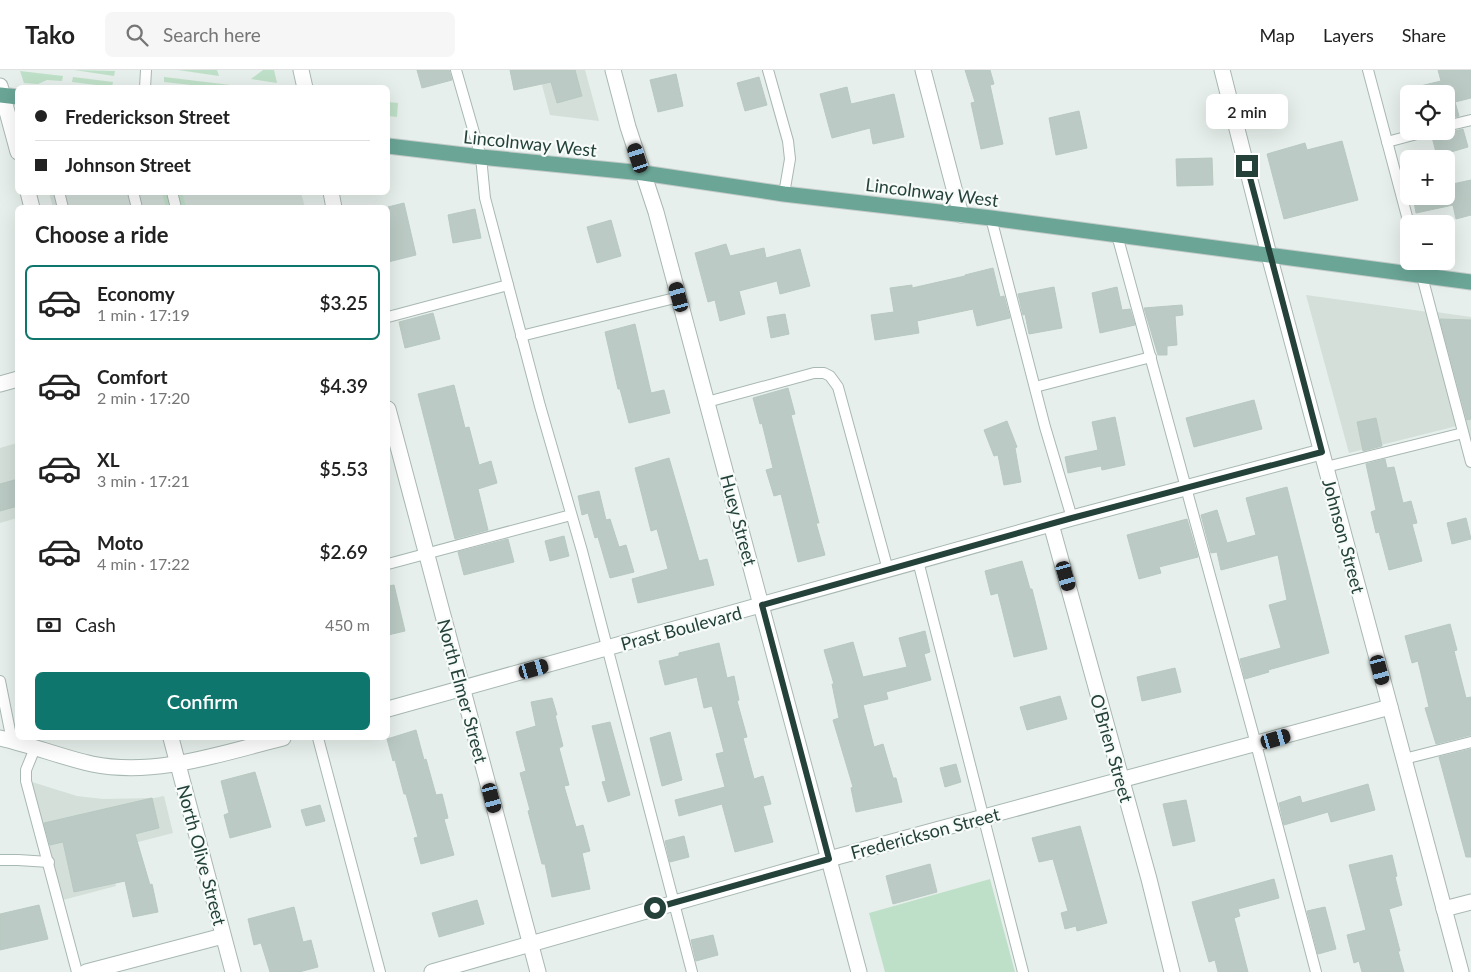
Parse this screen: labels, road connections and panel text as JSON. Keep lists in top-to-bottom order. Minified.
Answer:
{"streets":{"main road":["Lincolnway West"],"street":["Huey Street","Johnson Street","Prast Boulevard","North Elmer Street","O'Brien Street","Frederickson Street","North Olive Street"]},"crossings":[["Lincolnway West","Huey Street"],["Lincolnway West","Johnson Street"],["Huey Street","Prast Boulevard"],["Huey Street","Frederickson Street"],["Johnson Street","Prast Boulevard"],["Johnson Street","Frederickson Street"],["Prast Boulevard","North Elmer Street"],["Prast Boulevard","O'Brien Street"],["North Elmer Street","Frederickson Street"],["O'Brien Street","Frederickson Street"]],"page":{"header":"Tako","search":"Search here","nav":["Map","Layers","Share"],"map_buttons":["+","−"],"banner":["Frederickson Street","Johnson Street"],"bubble":"2 min","heading":"Choose a ride","list":[{"name":"Economy","note":"1 min · 17:19","value":"$3.25"},{"name":"Comfort","note":"2 min · 17:20","value":"$4.39"},{"name":"XL","note":"3 min · 17:21","value":"$5.53"},{"name":"Moto","note":"4 min · 17:22","value":"$2.69"}],"pay":["Cash","450 m"],"buttons":"Confirm"}}
